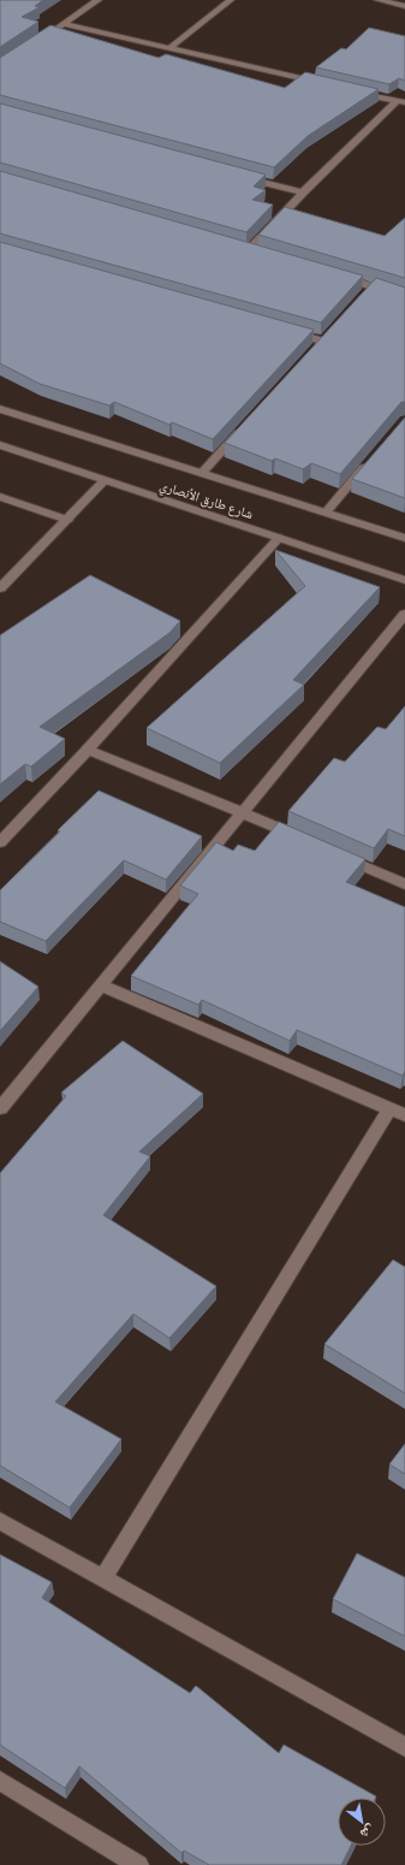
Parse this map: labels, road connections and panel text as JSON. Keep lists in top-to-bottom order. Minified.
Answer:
{"streets":{"street":["شارع طارق الأنصاري"]},"north":"bottom right"}
